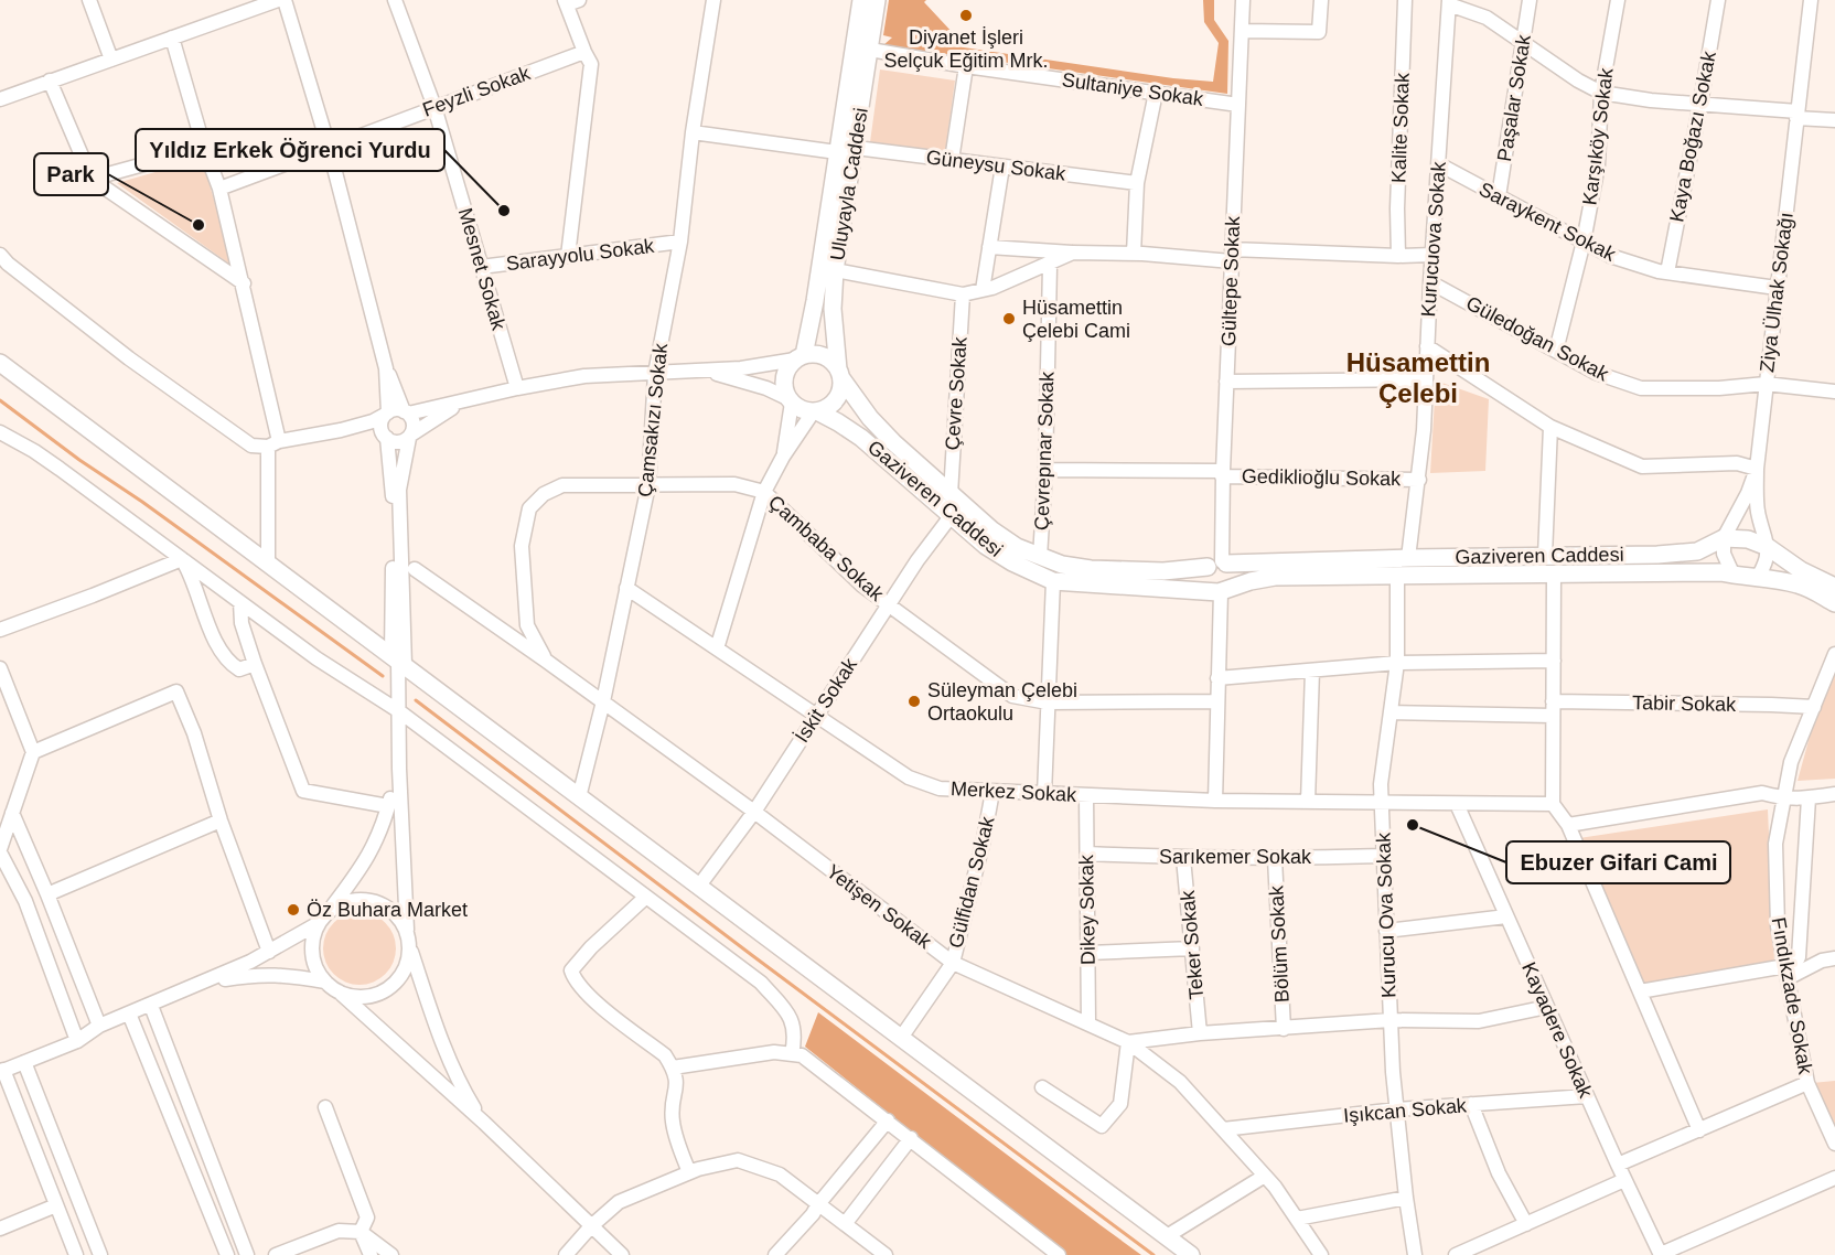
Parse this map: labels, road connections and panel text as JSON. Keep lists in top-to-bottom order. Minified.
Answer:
{"streets":{"main road":["Uluyayla Caddesi","Gaziveren Caddesi"],"street":["Sultaniye Sokak","Feyzli Sokak","Paşalar Sokak","Kalite Sokak","Karşıköy Sokak","Kaya Boğazı Sokak","Güneysu Sokak","Saraykent Sokak","Kurucuova Sokak","Sarayyolu Sokak","Mesnet Sokak","Gültepe Sokak","Ziya Ülhak Sokağı","Güledoğan Sokak","Çevre Sokak","Çamsakızı Sokak","Çevrepınar Sokak","Gediklioğlu Sokak","Çambaba Sokak","İskit Sokak","Tabir Sokak","Merkez Sokak","Sarıkemer Sokak","Gülfidan Sokak","Yetişen Sokak","Dikey Sokak","Kurucu Ova Sokak","Bölüm Sokak","Teker Sokak","Fındıkzade Sokak","Kayadere Sokak","Işıkcan Sokak"]},"crossings":[["Sultaniye Sokak","Uluyayla Caddesi"],["Sultaniye Sokak","Gültepe Sokak"],["Feyzli Sokak","Mesnet Sokak"],["Paşalar Sokak","Saraykent Sokak"],["Karşıköy Sokak","Saraykent Sokak"],["Karşıköy Sokak","Güledoğan Sokak"],["Kaya Boğazı Sokak","Saraykent Sokak"],["Güneysu Sokak","Uluyayla Caddesi"],["Uluyayla Caddesi","Gaziveren Caddesi"],["Saraykent Sokak","Kurucuova Sokak"],["Saraykent Sokak","Ziya Ülhak Sokağı"],["Kurucuova Sokak","Güledoğan Sokak"],["Kurucuova Sokak","Gediklioğlu Sokak"],["Kurucuova Sokak","Gaziveren Caddesi"],["Sarayyolu Sokak","Mesnet Sokak"],["Sarayyolu Sokak","Çamsakızı Sokak"],["Gültepe Sokak","Gediklioğlu Sokak"],["Gültepe Sokak","Gaziveren Caddesi"],["Ziya Ülhak Sokağı","Güledoğan Sokak"],["Ziya Ülhak Sokağı","Gaziveren Caddesi"],["Çevre Sokak","Gaziveren Caddesi"],["Çamsakızı Sokak","Çambaba Sokak"],["Çamsakızı Sokak","Merkez Sokak"],["Çamsakızı Sokak","Yetişen Sokak"],["Çevrepınar Sokak","Gediklioğlu Sokak"],["Çevrepınar Sokak","Gaziveren Caddesi"],["Gaziveren Caddesi","İskit Sokak"],["Gaziveren Caddesi","Kurucu Ova Sokak"],["Çambaba Sokak","İskit Sokak"],["Çambaba Sokak","Yetişen Sokak"],["İskit Sokak","Merkez Sokak"],["İskit Sokak","Yetişen Sokak"],["Tabir Sokak","Fındıkzade Sokak"],["Merkez Sokak","Gülfidan Sokak"],["Merkez Sokak","Dikey Sokak"],["Merkez Sokak","Kurucu Ova Sokak"],["Merkez Sokak","Kayadere Sokak"],["Sarıkemer Sokak","Dikey Sokak"],["Sarıkemer Sokak","Kurucu Ova Sokak"],["Sarıkemer Sokak","Bölüm Sokak"],["Sarıkemer Sokak","Teker Sokak"],["Gülfidan Sokak","Yetişen Sokak"],["Yetişen Sokak","Dikey Sokak"],["Yetişen Sokak","Işıkcan Sokak"],["Kurucu Ova Sokak","Işıkcan Sokak"],["Kayadere Sokak","Işıkcan Sokak"]],"districts":["Hüsamettin Çelebi"],"places":["Diyanet İşleri Selçuk Eğitim Mrk.","Yıldız Erkek Öğrenci Yurdu","Park","Hüsamettin Çelebi Cami","Süleyman Çelebi Ortaokulu","Ebuzer Gifari Cami","Öz Buhara Market"]}
